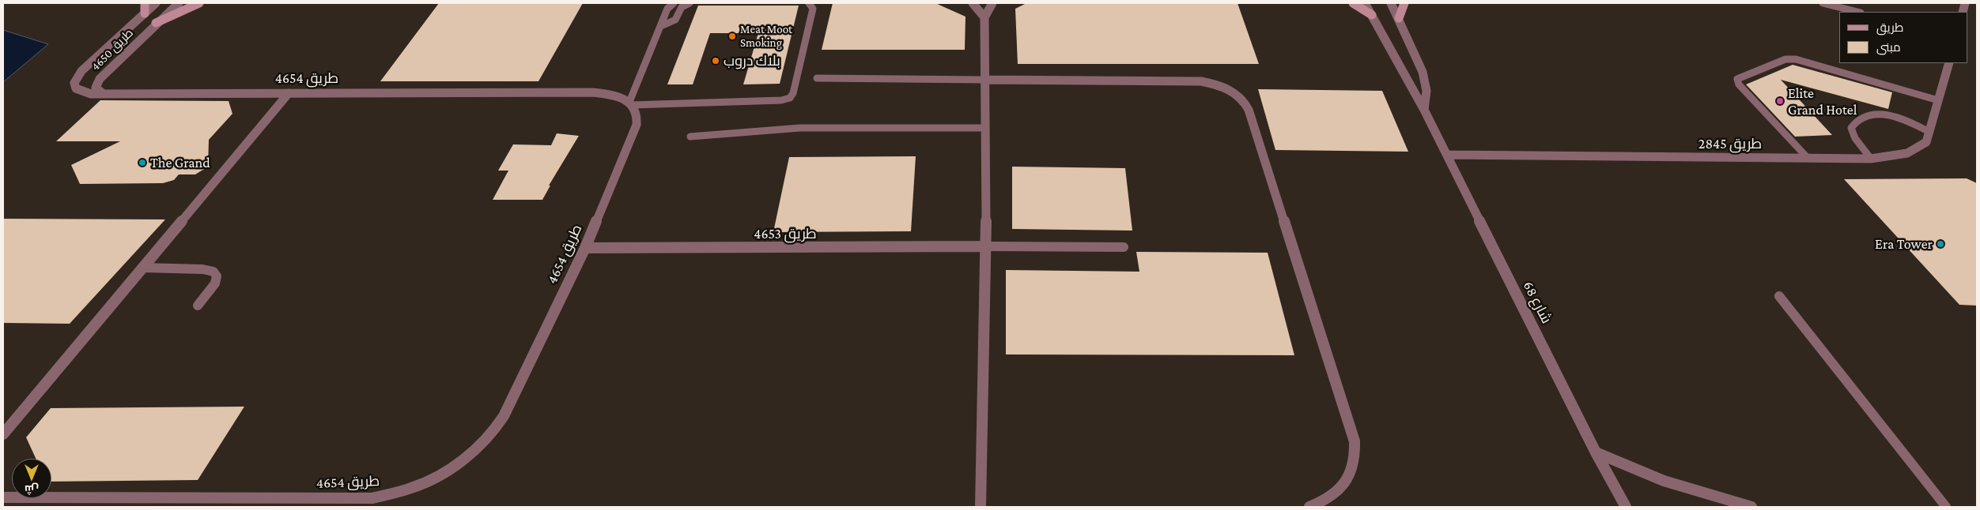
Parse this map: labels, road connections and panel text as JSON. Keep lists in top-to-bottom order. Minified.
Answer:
{"streets":{"street":["طريق 4650","طريق 4654","طريق 2845","طريق 4653","شارع 68"]},"crossings":[["طريق 4650","طريق 4654"],["طريق 4654","طريق 4653"],["طريق 2845","شارع 68"]],"places":["Meat Moot Smoking","بلاك دروب","Elite Grand Hotel","The Grand","Era Tower"],"legend":["طريق","مبنى"],"north":"bottom"}
